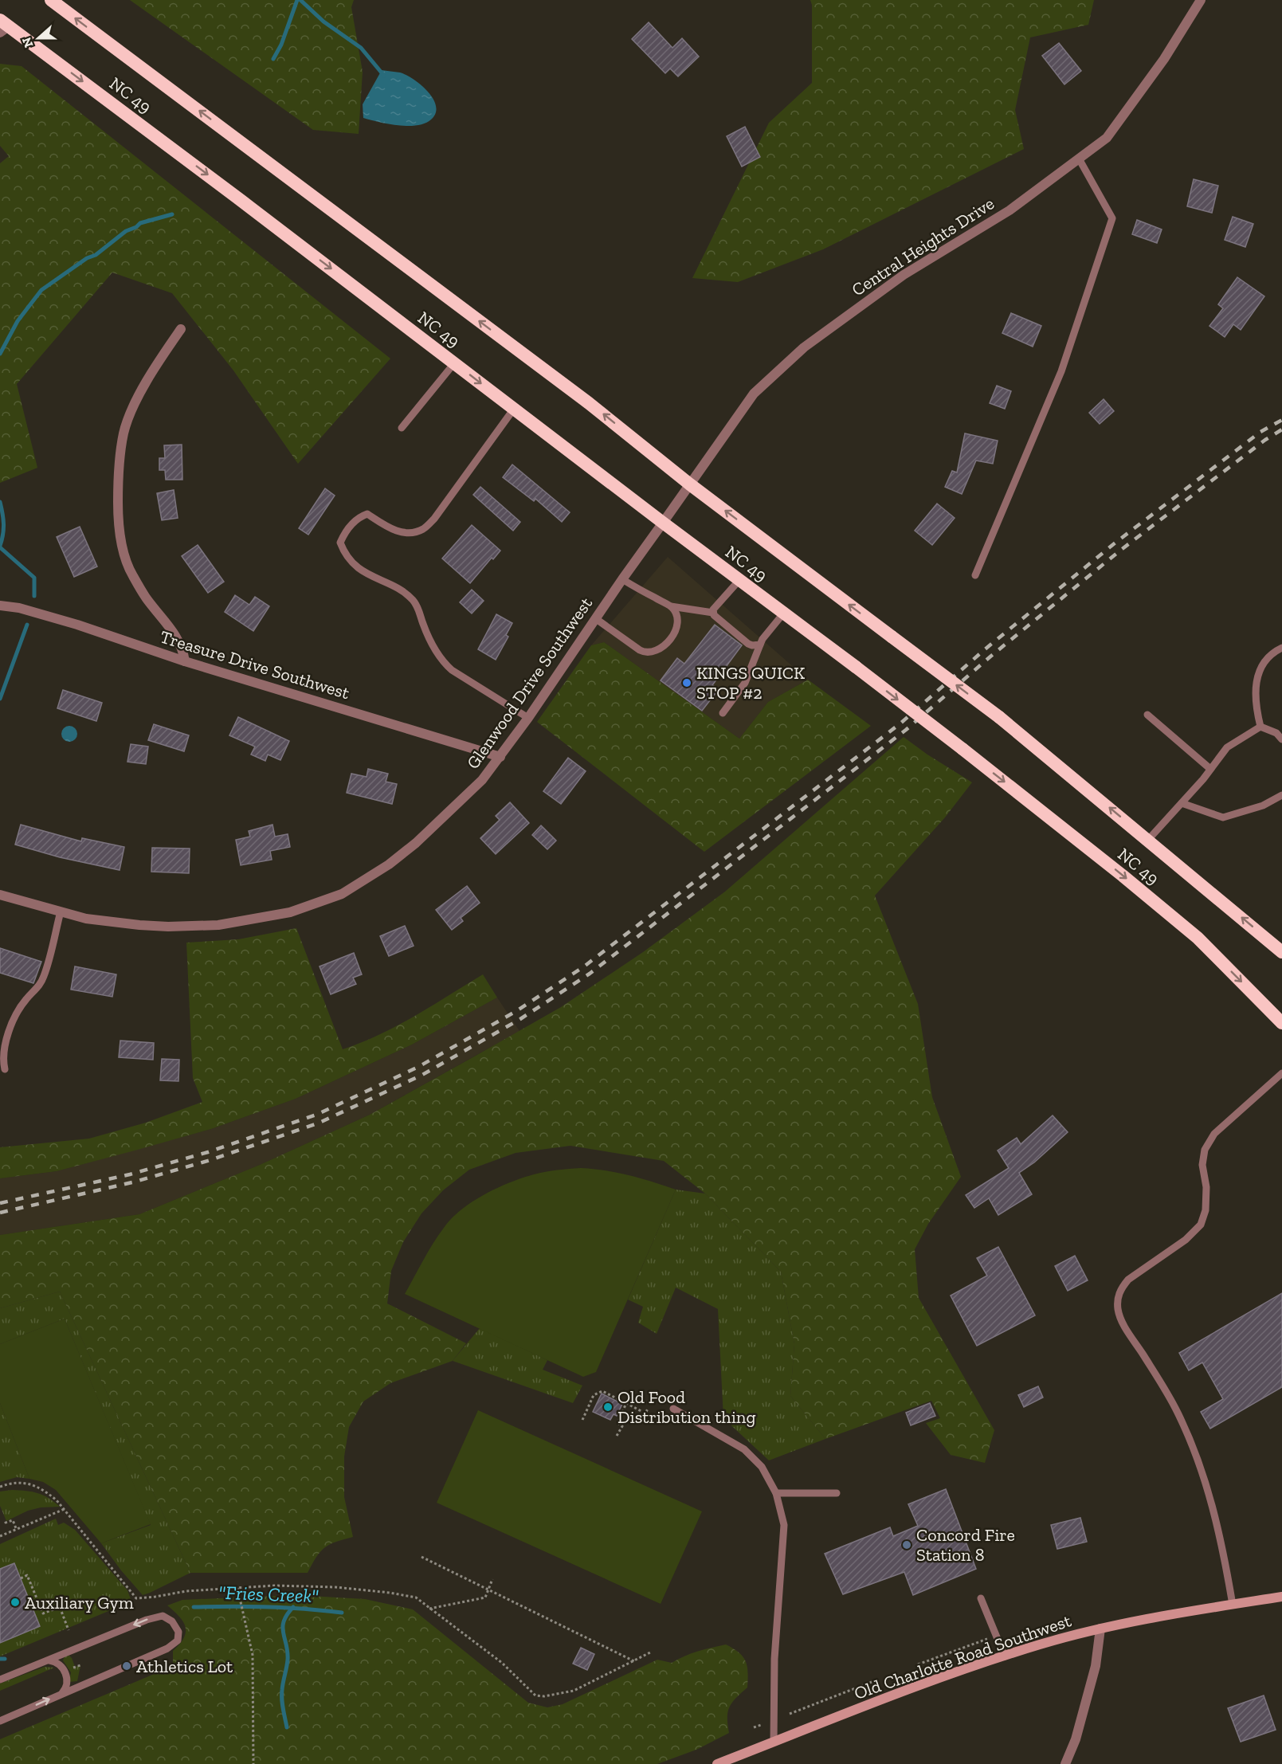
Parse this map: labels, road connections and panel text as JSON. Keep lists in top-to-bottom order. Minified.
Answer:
{"streets":{"highway":["NC 49"],"main road":["Old Charlotte Road Southwest"],"street":["Central Heights Drive","Treasure Drive Southwest","Glenwood Drive Southwest"]},"crossings":[["NC 49","Central Heights Drive"],["NC 49","Glenwood Drive Southwest"],["Central Heights Drive","Glenwood Drive Southwest"],["Treasure Drive Southwest","Glenwood Drive Southwest"]],"water":["\"Fries Creek\""],"places":["KINGS QUICK STOP #2","Old Food Distribution thing","Concord Fire Station 8","Auxiliary Gym","Athletics Lot"],"north":"left"}
